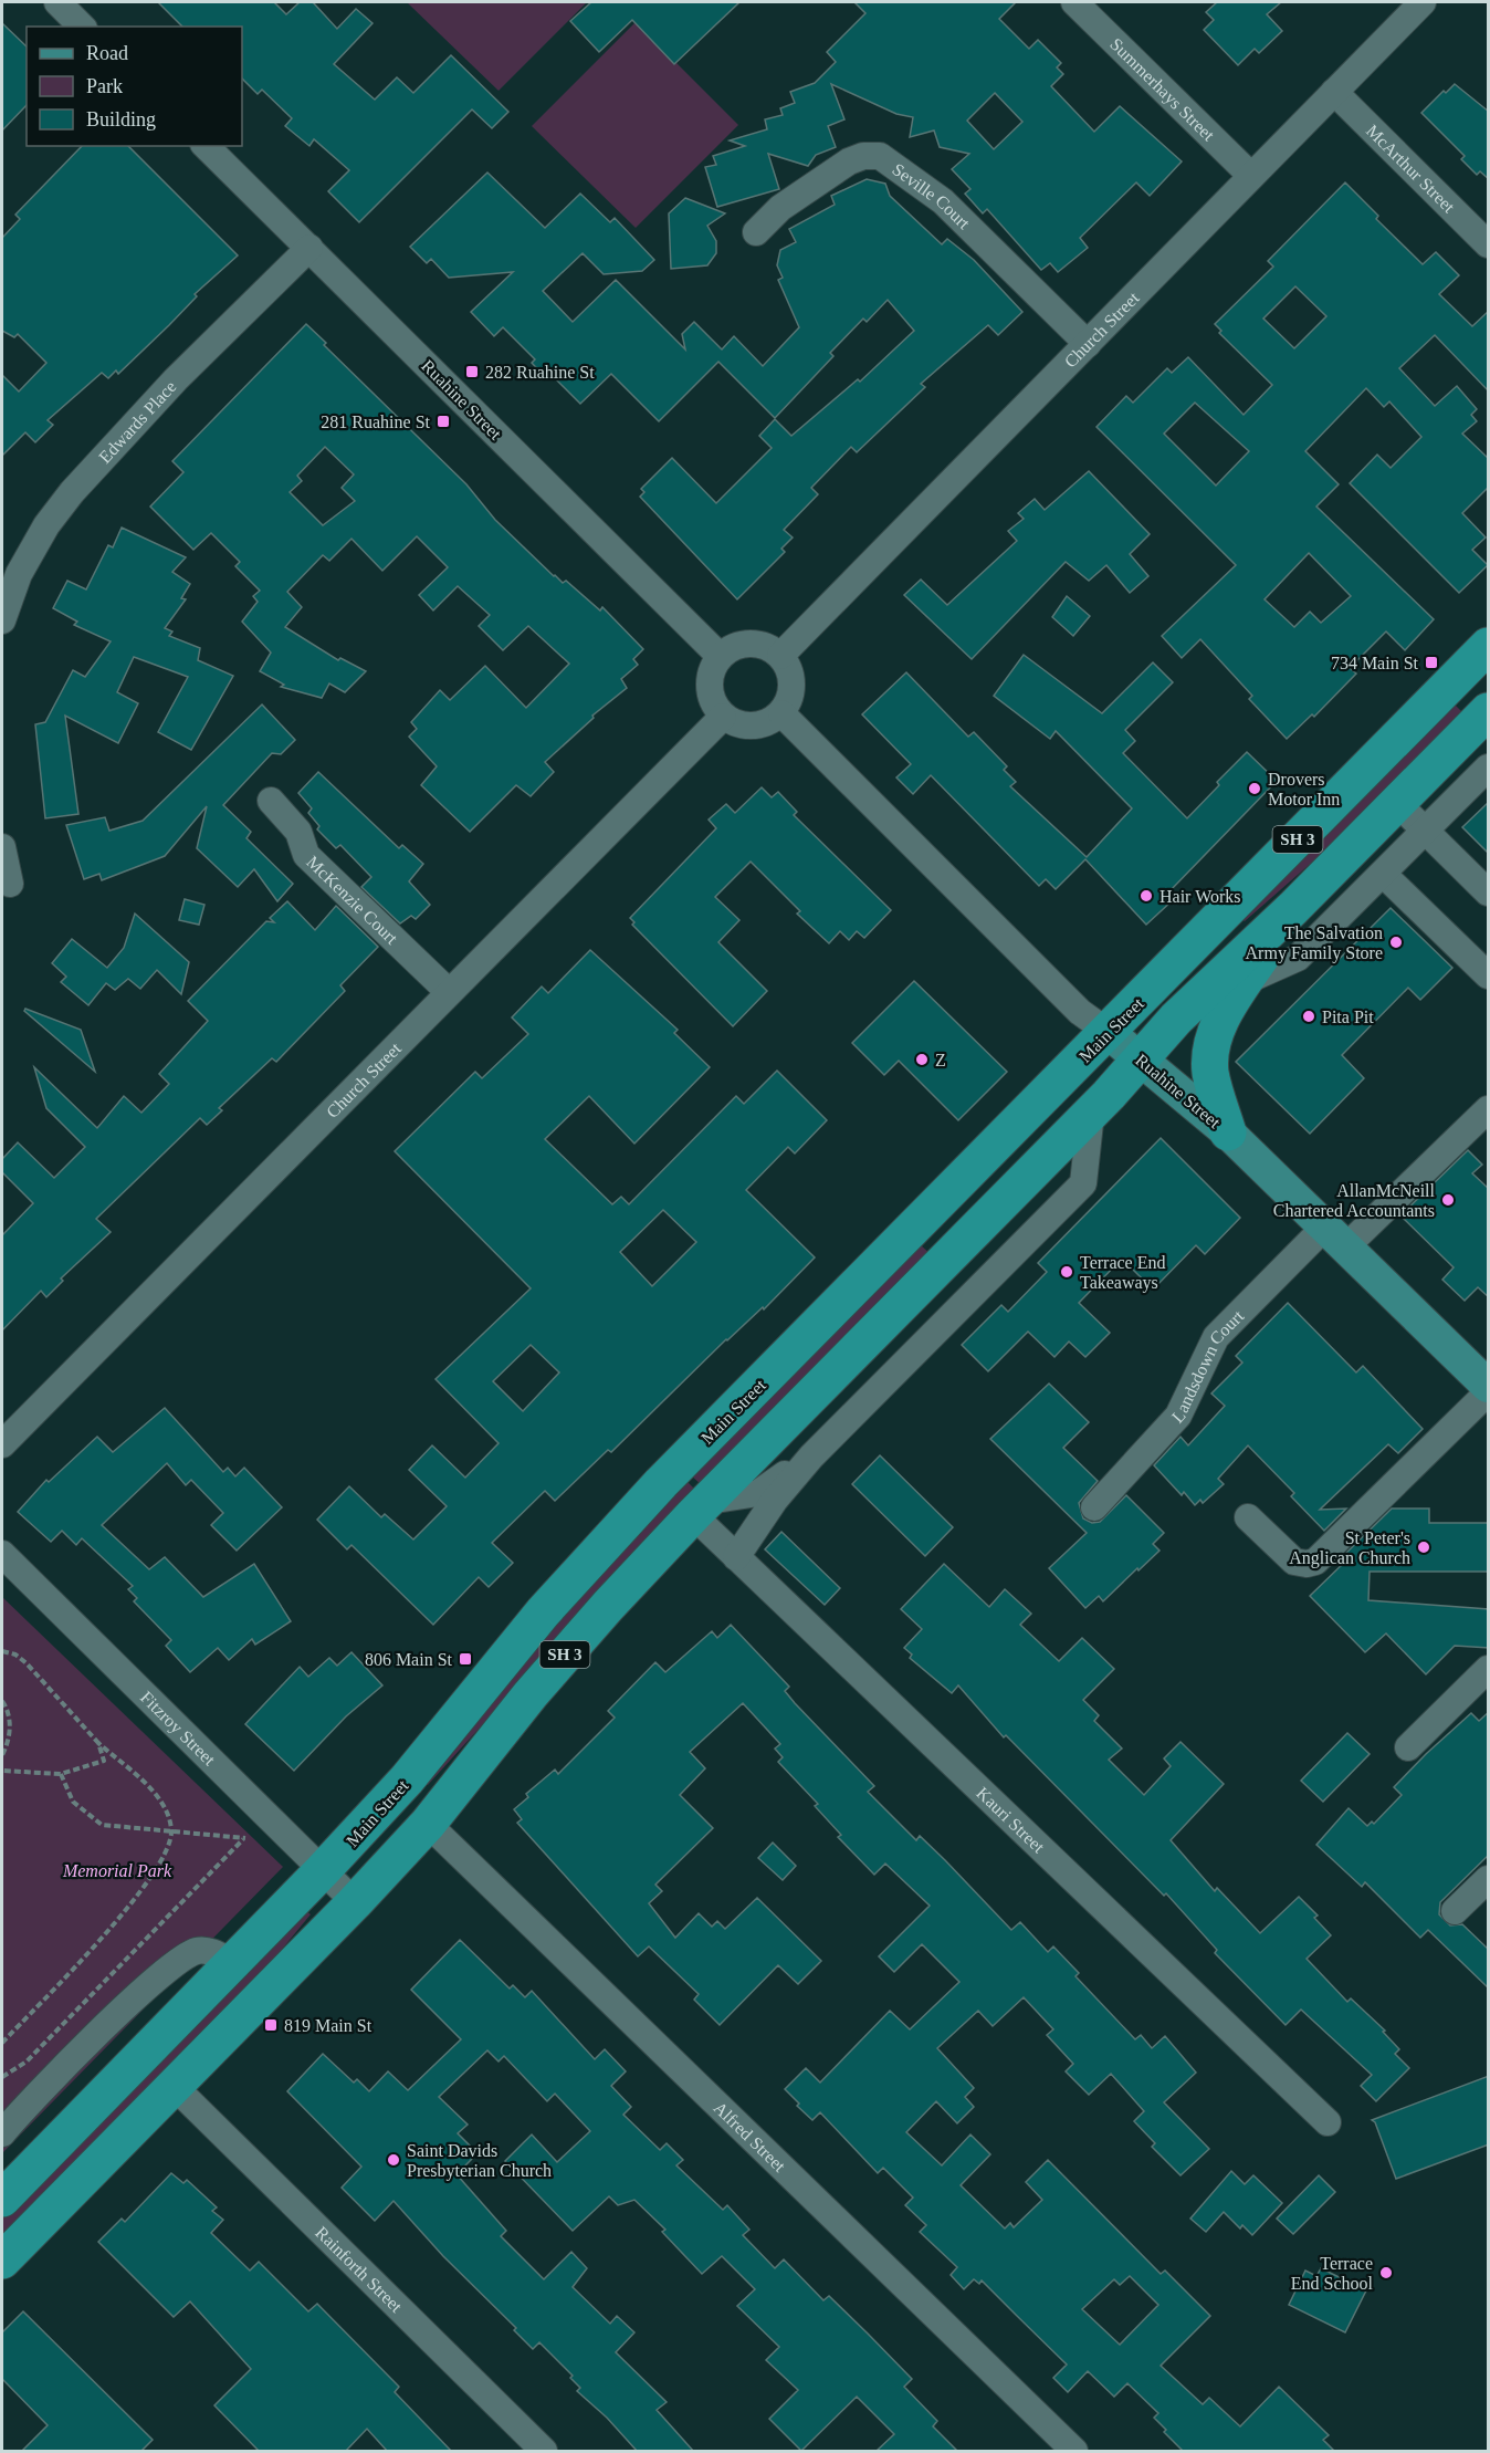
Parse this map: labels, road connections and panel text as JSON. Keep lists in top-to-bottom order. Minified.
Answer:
{"streets":{"highway":["SH 3","Main Street"],"main road":["Ruahine Street"],"street":["Summerhays Street","McArthur Street","Seville Court","Church Street","Edwards Place","McKenzie Court","Landsdown Court","Fitzroy Street","Kauri Street","Alfred Street","Rainforth Street"]},"crossings":[["Summerhays Street","Church Street"],["McArthur Street","Church Street"],["Seville Court","Church Street"],["Church Street","Ruahine Street"],["Church Street","McKenzie Court"],["Ruahine Street","Edwards Place"],["Ruahine Street","SH 3"],["Ruahine Street","Main Street"],["Ruahine Street","Landsdown Court"],["SH 3","Fitzroy Street"],["SH 3","Kauri Street"],["SH 3","Alfred Street"],["SH 3","Rainforth Street"],["Main Street","Fitzroy Street"]],"parks":["Memorial Park"],"places":{"transit":["282 Ruahine St","281 Ruahine St","734 Main St","806 Main St","819 Main St"],"other":["Drovers Motor Inn","Hair Works","The Salvation Army Family Store","Pita Pit","Z","AllanMcNeill Chartered Accountants","Terrace End Takeaways","St Peter's Anglican Church","Saint Davids Presbyterian Church","Terrace End School"]},"legend":["Road","Park","Building"]}
